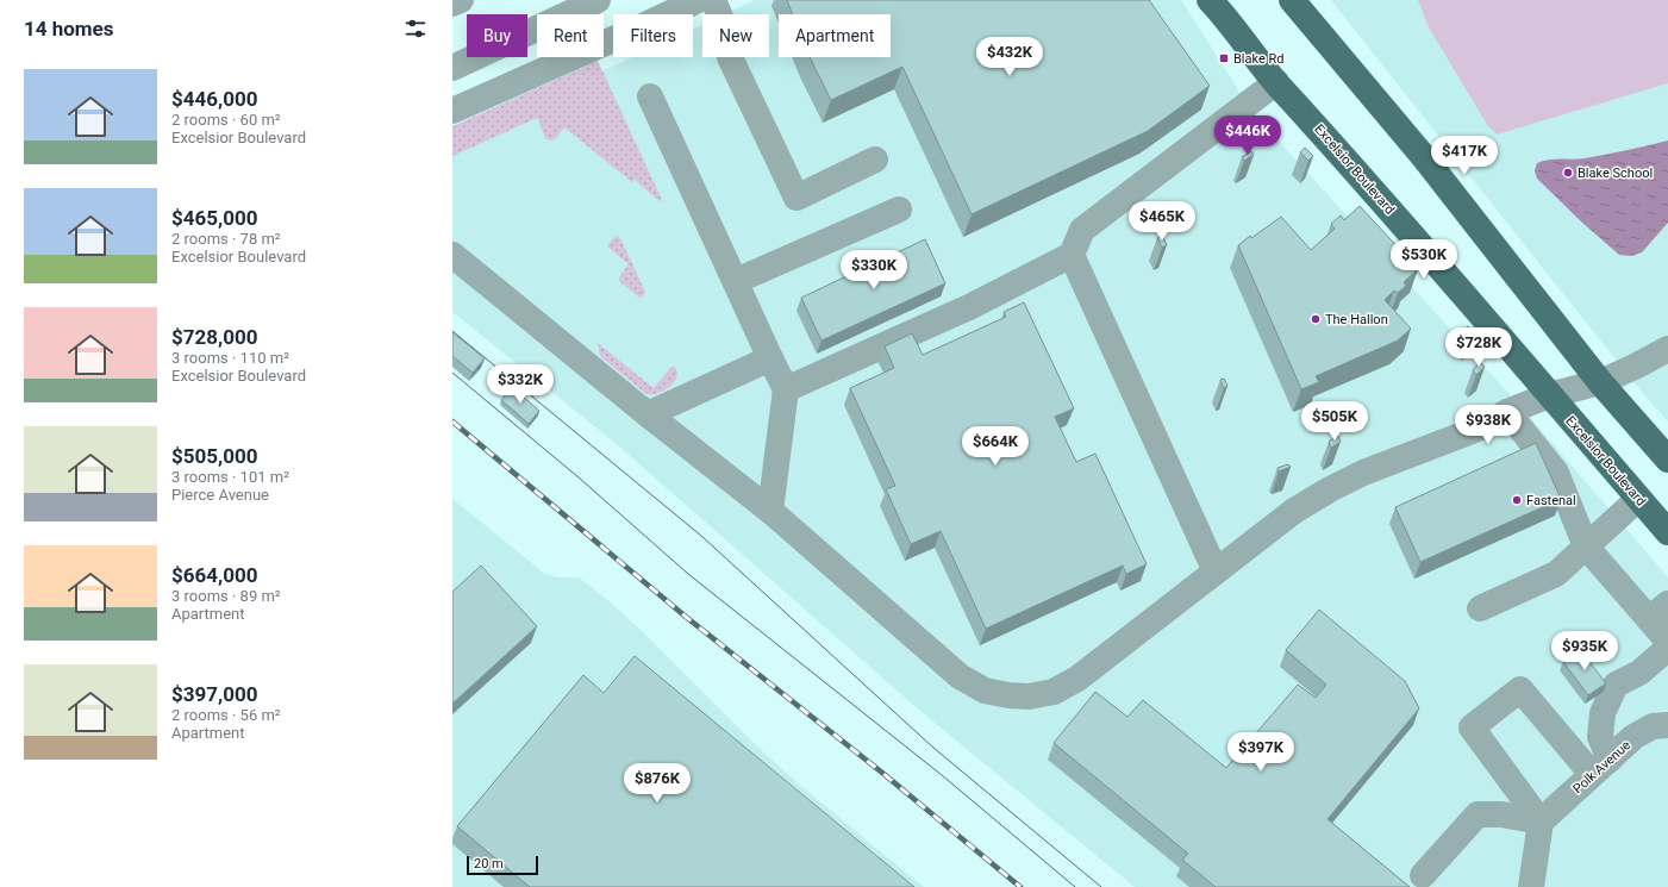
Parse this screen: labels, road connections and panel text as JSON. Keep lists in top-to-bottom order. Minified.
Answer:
{"streets":{"main road":["Excelsior Boulevard"],"street":["Polk Avenue"]},"places":{"transit":["Blake Rd"],"other":["Blake School","The Hallon","Fastenal"]},"scale_bar":"20 m","page":{"heading":"14 homes","chip":["Buy","Rent","Filters","New","Apartment"],"price":["$432K","$446K","$417K","$465K","$530K","$330K","$728K","$332K","$505K","$938K","$664K","$935K","$397K","$876K"],"list":[{"name":"$446,000","note":"2 rooms · 60 m² · Excelsior Boulevard"},{"name":"$465,000","note":"2 rooms · 78 m² · Excelsior Boulevard"},{"name":"$728,000","note":"3 rooms · 110 m² · Excelsior Boulevard"},{"name":"$505,000","note":"3 rooms · 101 m² · Pierce Avenue"},{"name":"$664,000","note":"3 rooms · 89 m² · Apartment"},{"name":"$397,000","note":"2 rooms · 56 m² · Apartment"}],"scale":"20 m"}}
